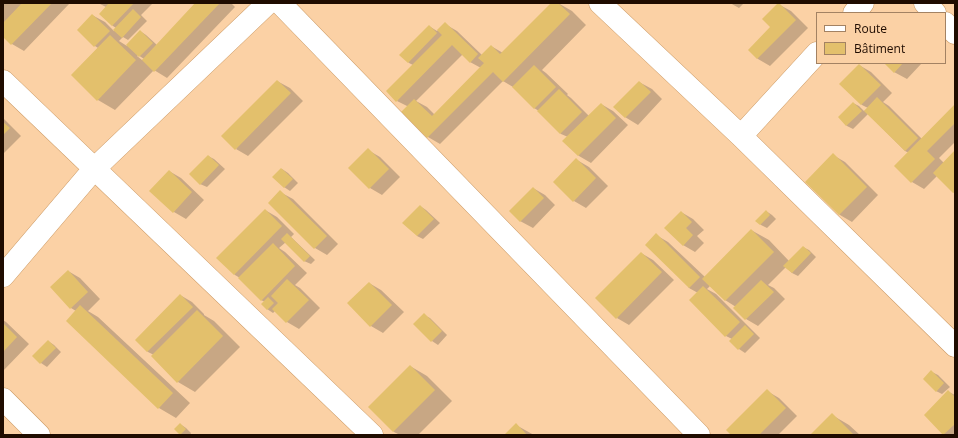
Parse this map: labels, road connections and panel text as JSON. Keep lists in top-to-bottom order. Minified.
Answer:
{"legend":["Route","Bâtiment"]}
